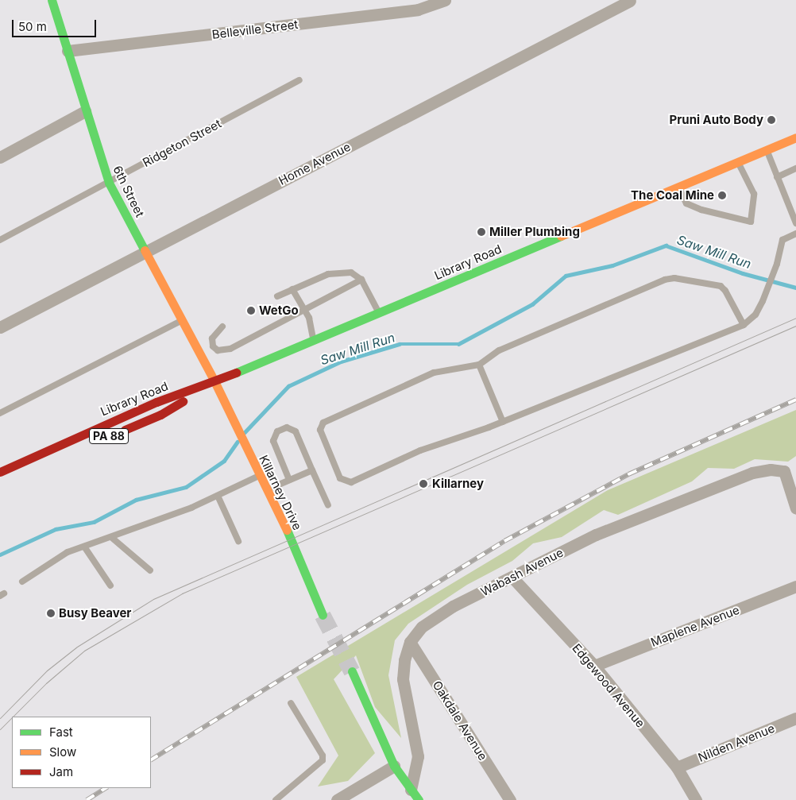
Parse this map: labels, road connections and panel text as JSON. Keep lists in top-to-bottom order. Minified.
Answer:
{"streets":{"main road":["6th Street","Library Road","PA 88","Killarney Drive"],"street":["Belleville Street","Home Avenue","Wabash Avenue","Maplene Avenue","Edgewood Avenue","Oakdale Avenue","Nilden Avenue"],"lane":["Ridgeton Street"]},"crossings":[["Belleville Street","6th Street"],["Ridgeton Street","6th Street"],["Home Avenue","6th Street"],["6th Street","Library Road"],["6th Street","Killarney Drive"],["Library Road","Killarney Drive"],["Wabash Avenue","Edgewood Avenue"],["Wabash Avenue","Oakdale Avenue"],["Maplene Avenue","Edgewood Avenue"],["Edgewood Avenue","Nilden Avenue"]],"water":["Saw Mill Run"],"places":["Pruni Auto Body","The Coal Mine","Miller Plumbing","WetGo","Killarney","Busy Beaver"],"legend":["Fast","Slow","Jam"],"scale_bar":"50 m"}
